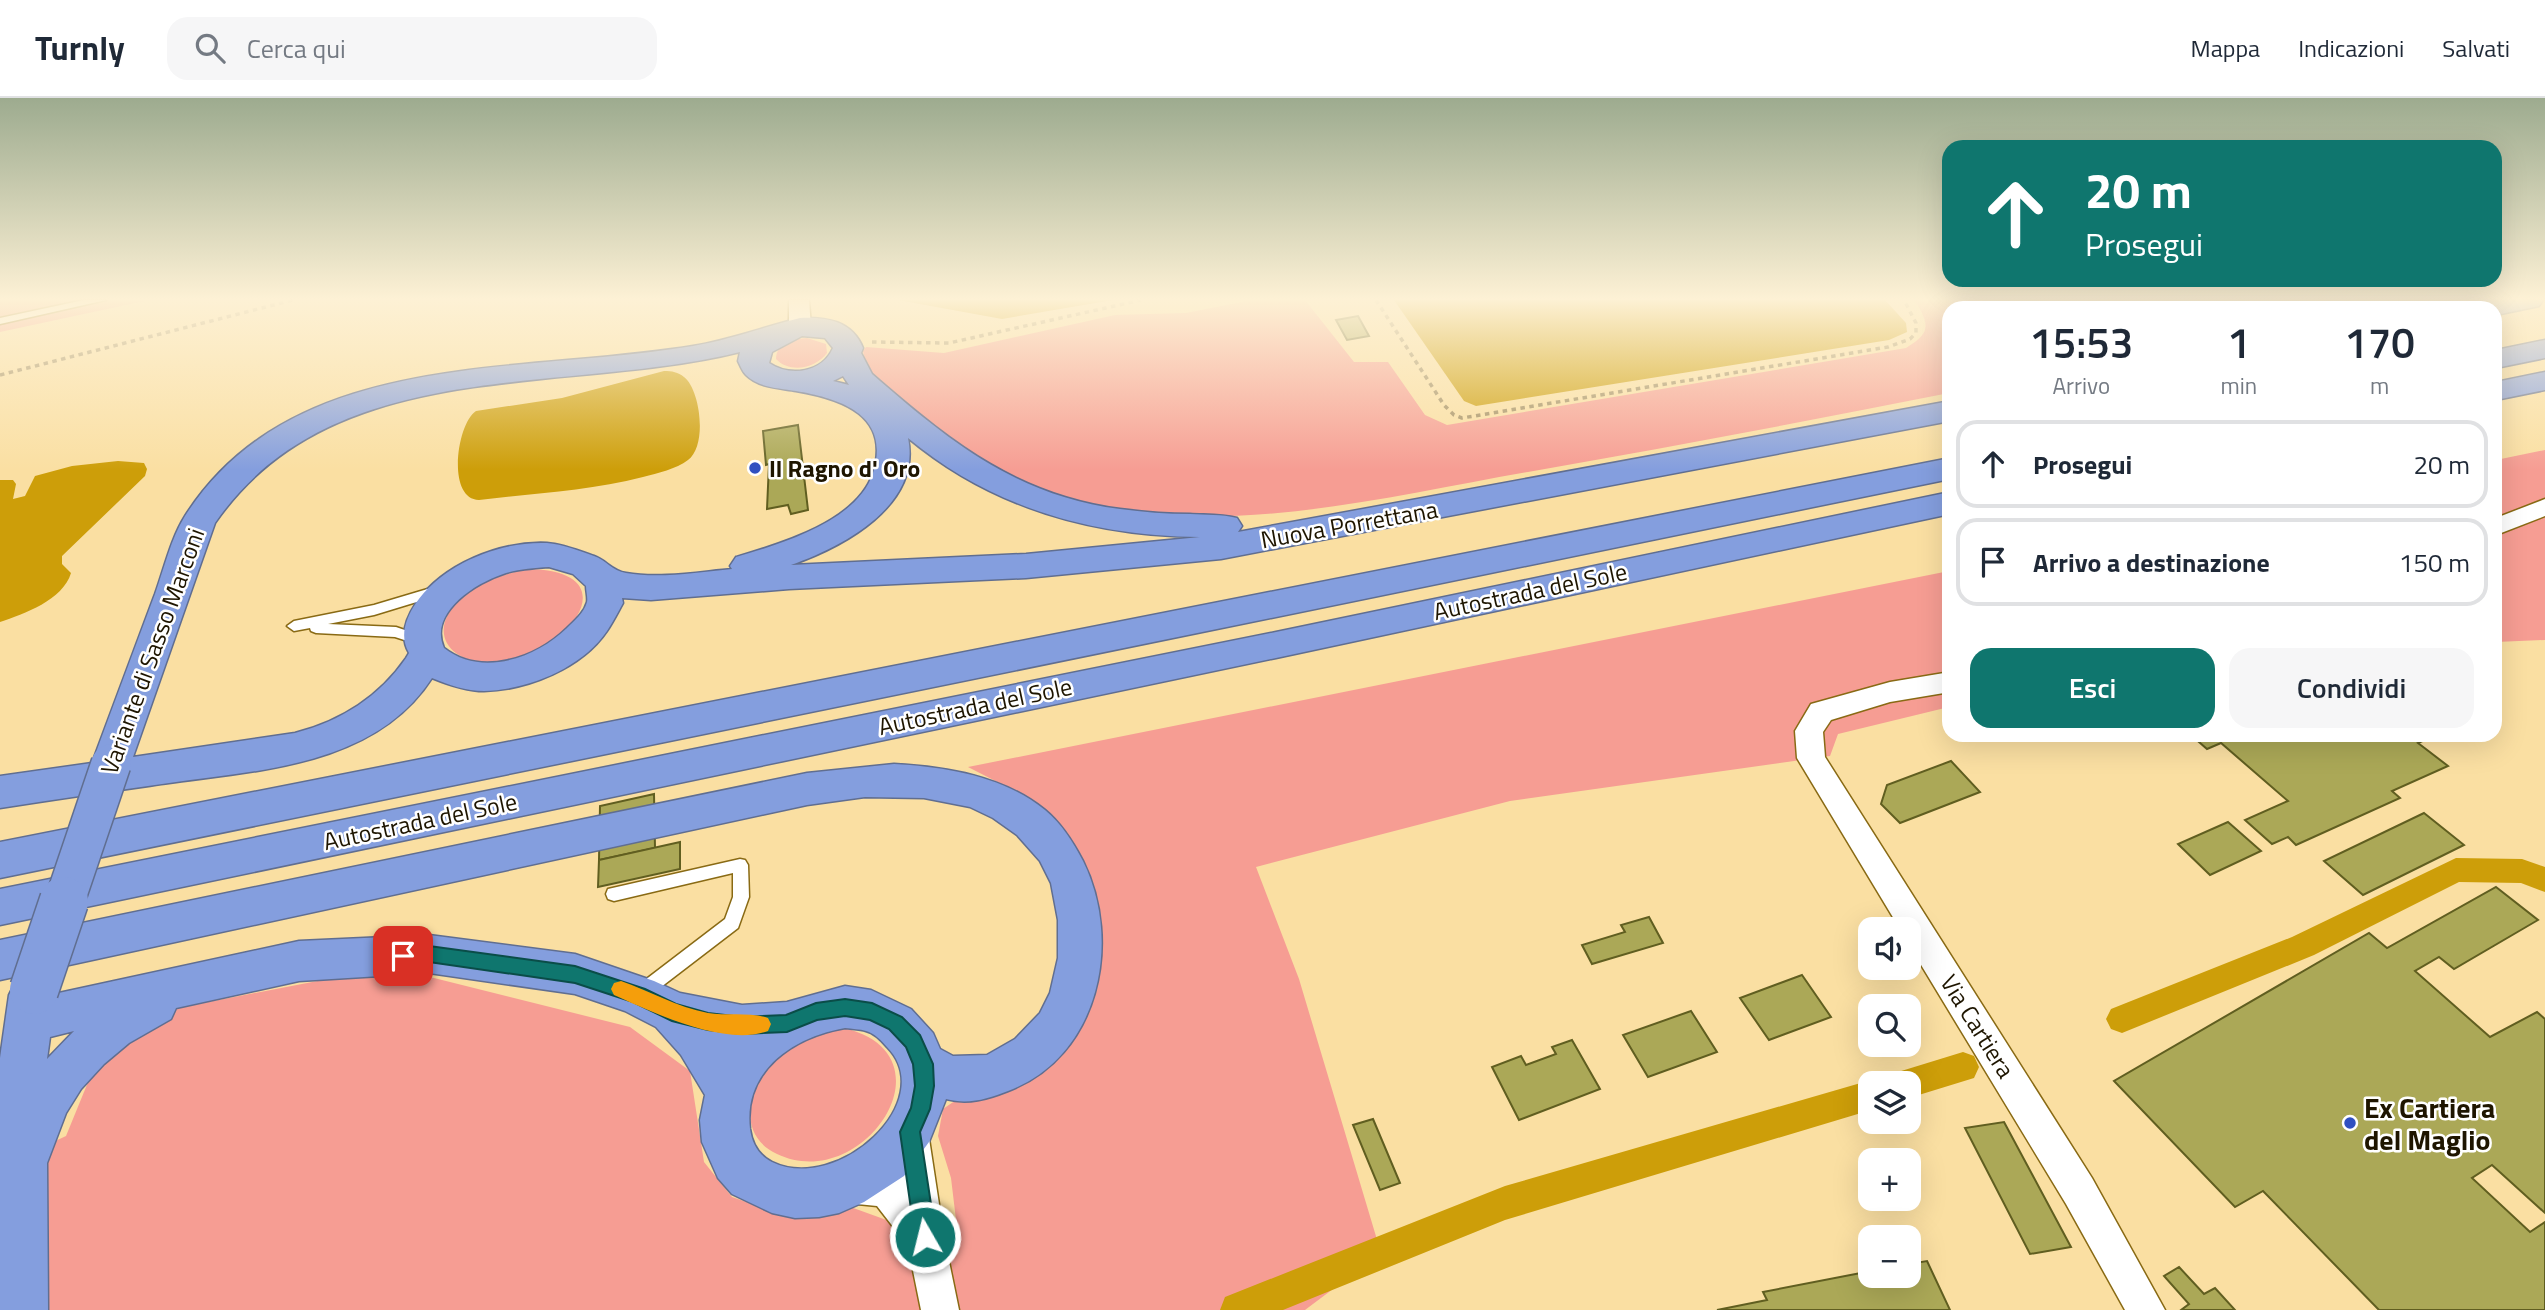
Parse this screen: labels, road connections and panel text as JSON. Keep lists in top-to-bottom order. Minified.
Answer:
{"streets":{"highway":["Nuova Porrettana","Autostrada del Sole","Variante di Sasso Marconi"],"street":["Via Cartiera"]},"places":["Il Ragno d' Oro","Ex Cartiera del Maglio"],"page":{"header":"Turnly","search":"Cerca qui","nav":["Mappa","Indicazioni","Salvati"],"turn":["20 m","Prosegui"],"eta":["15:53","Arrivo","1","min","170","m"],"list":[{"name":"Prosegui","value":"20 m"},{"name":"Arrivo a destinazione","value":"150 m"}],"buttons":["Esci","Condividi"],"map_buttons":["+","−"]}}
